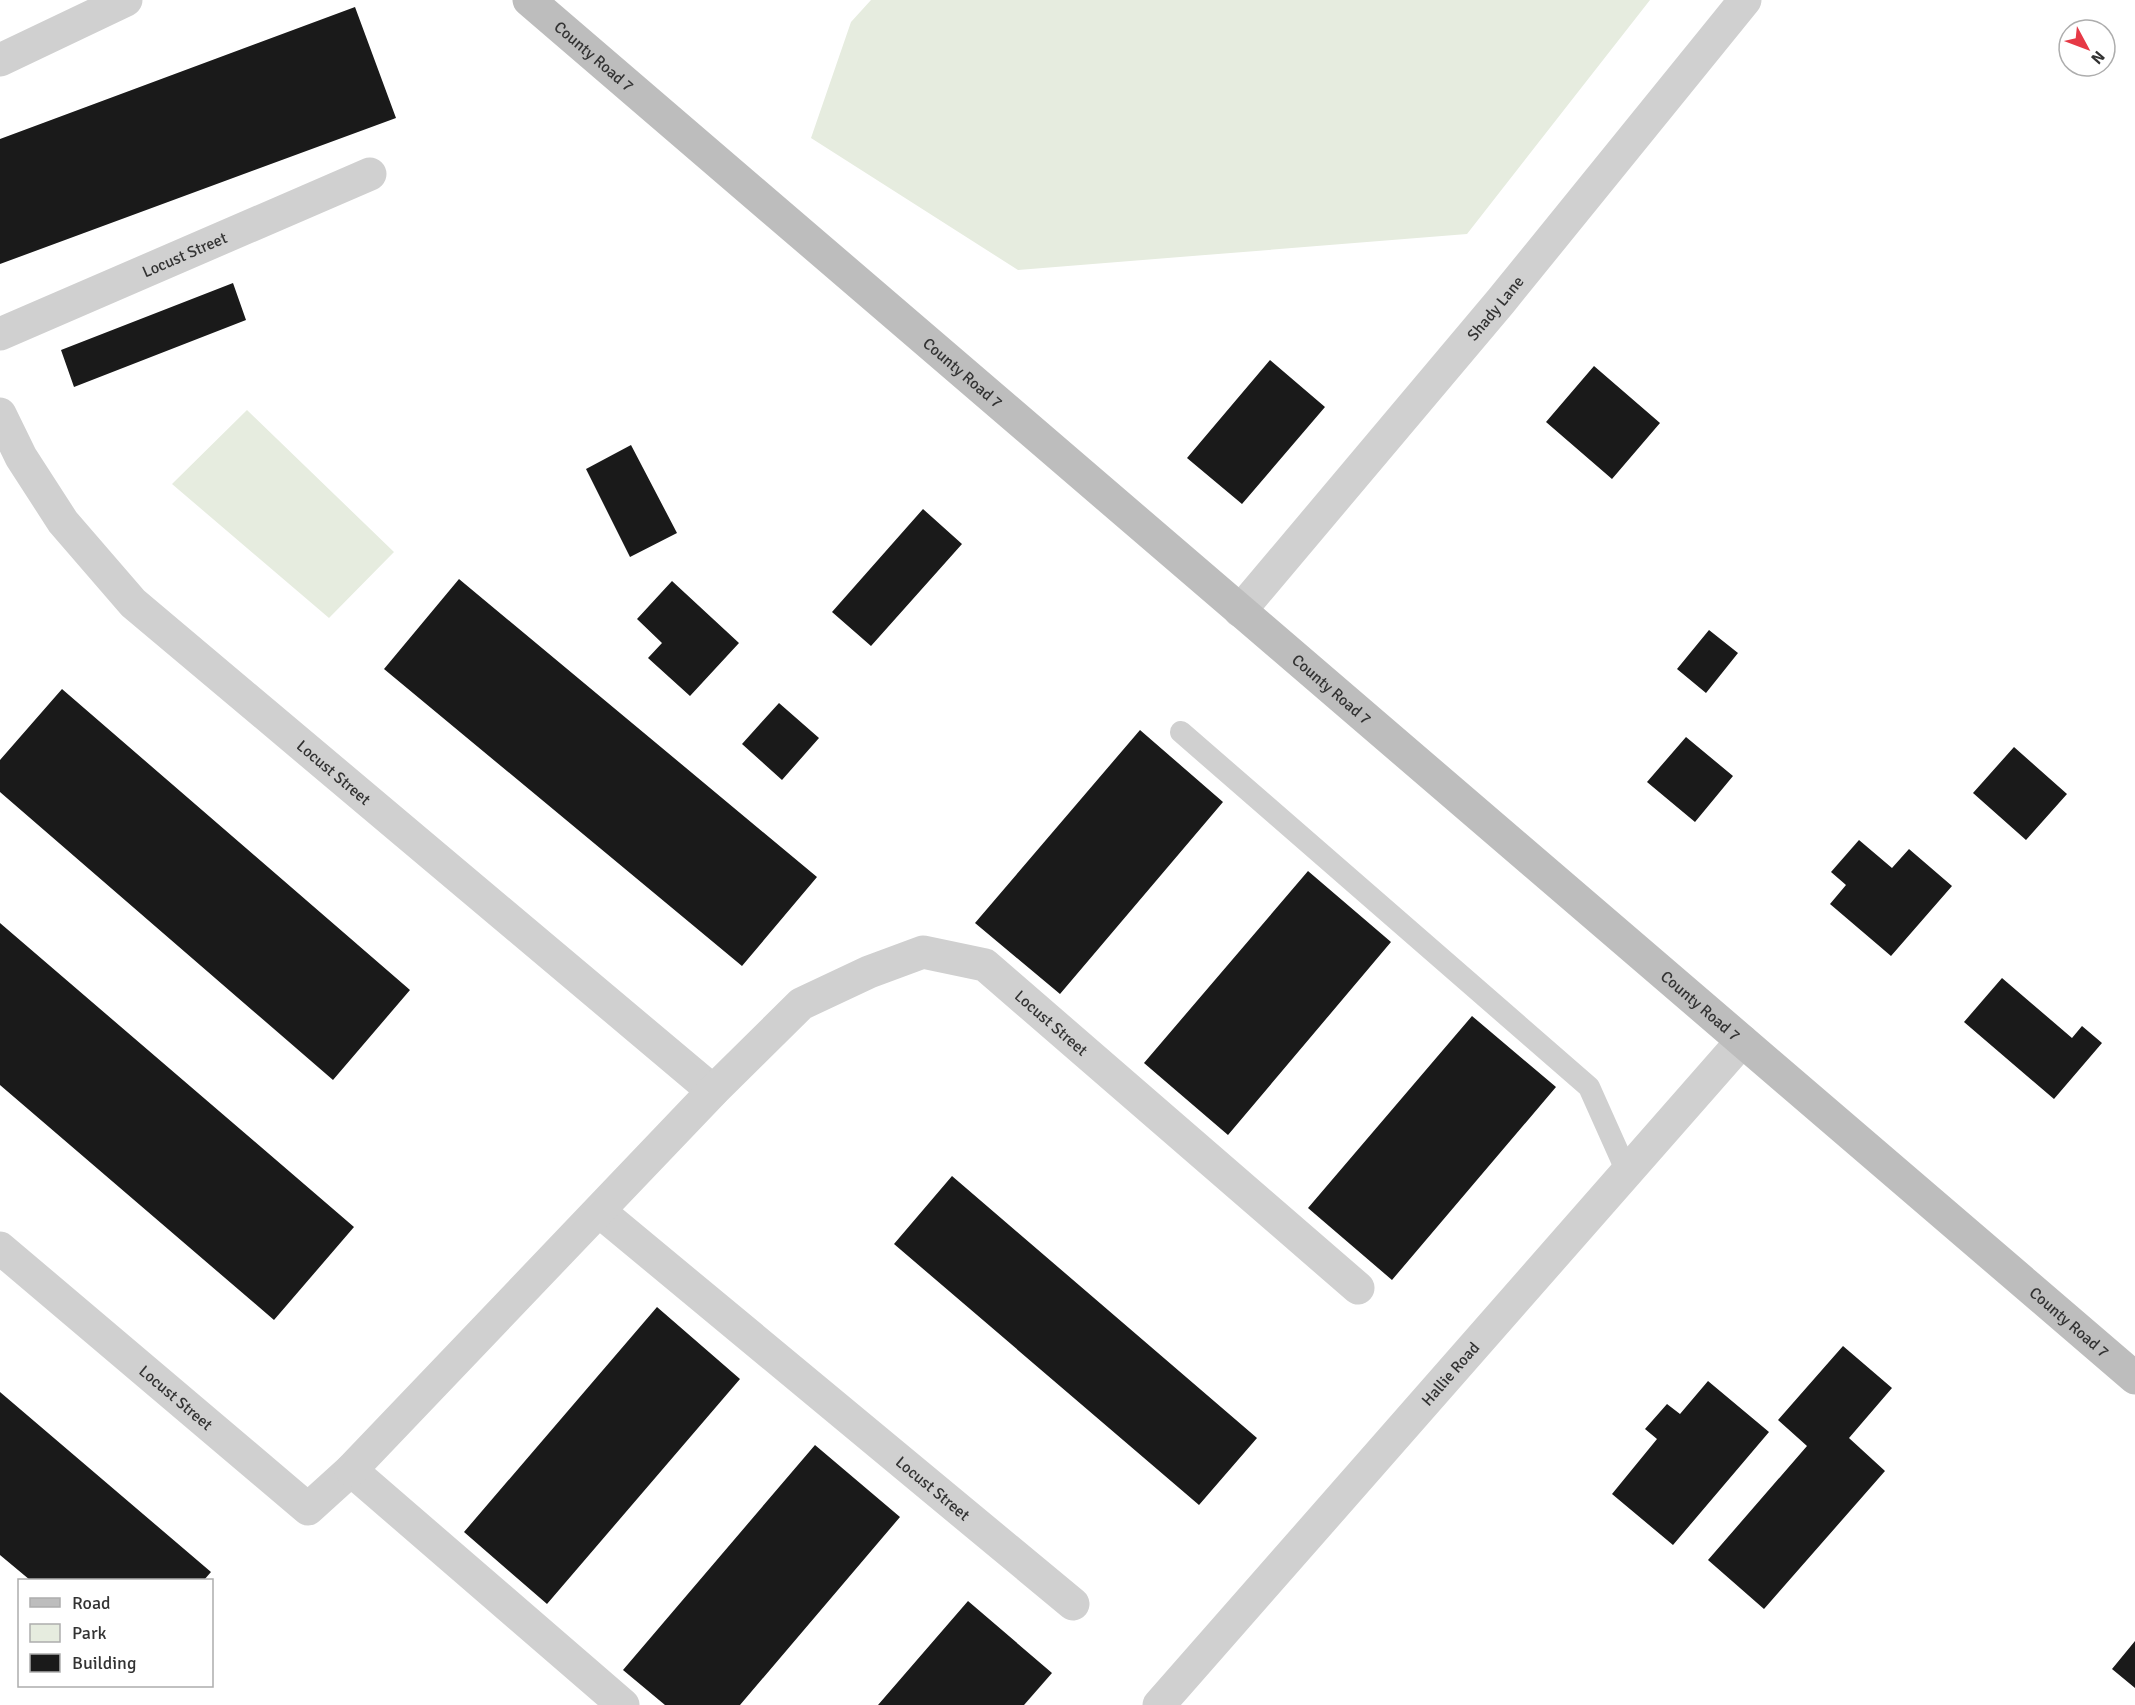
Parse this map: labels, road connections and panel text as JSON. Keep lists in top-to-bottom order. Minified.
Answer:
{"streets":{"street":["County Road 7","Locust Street","Shady Lane","Hallie Road"]},"crossings":[["County Road 7","Shady Lane"],["County Road 7","Hallie Road"]],"legend":["Road","Park","Building"],"north":"bottom right"}
